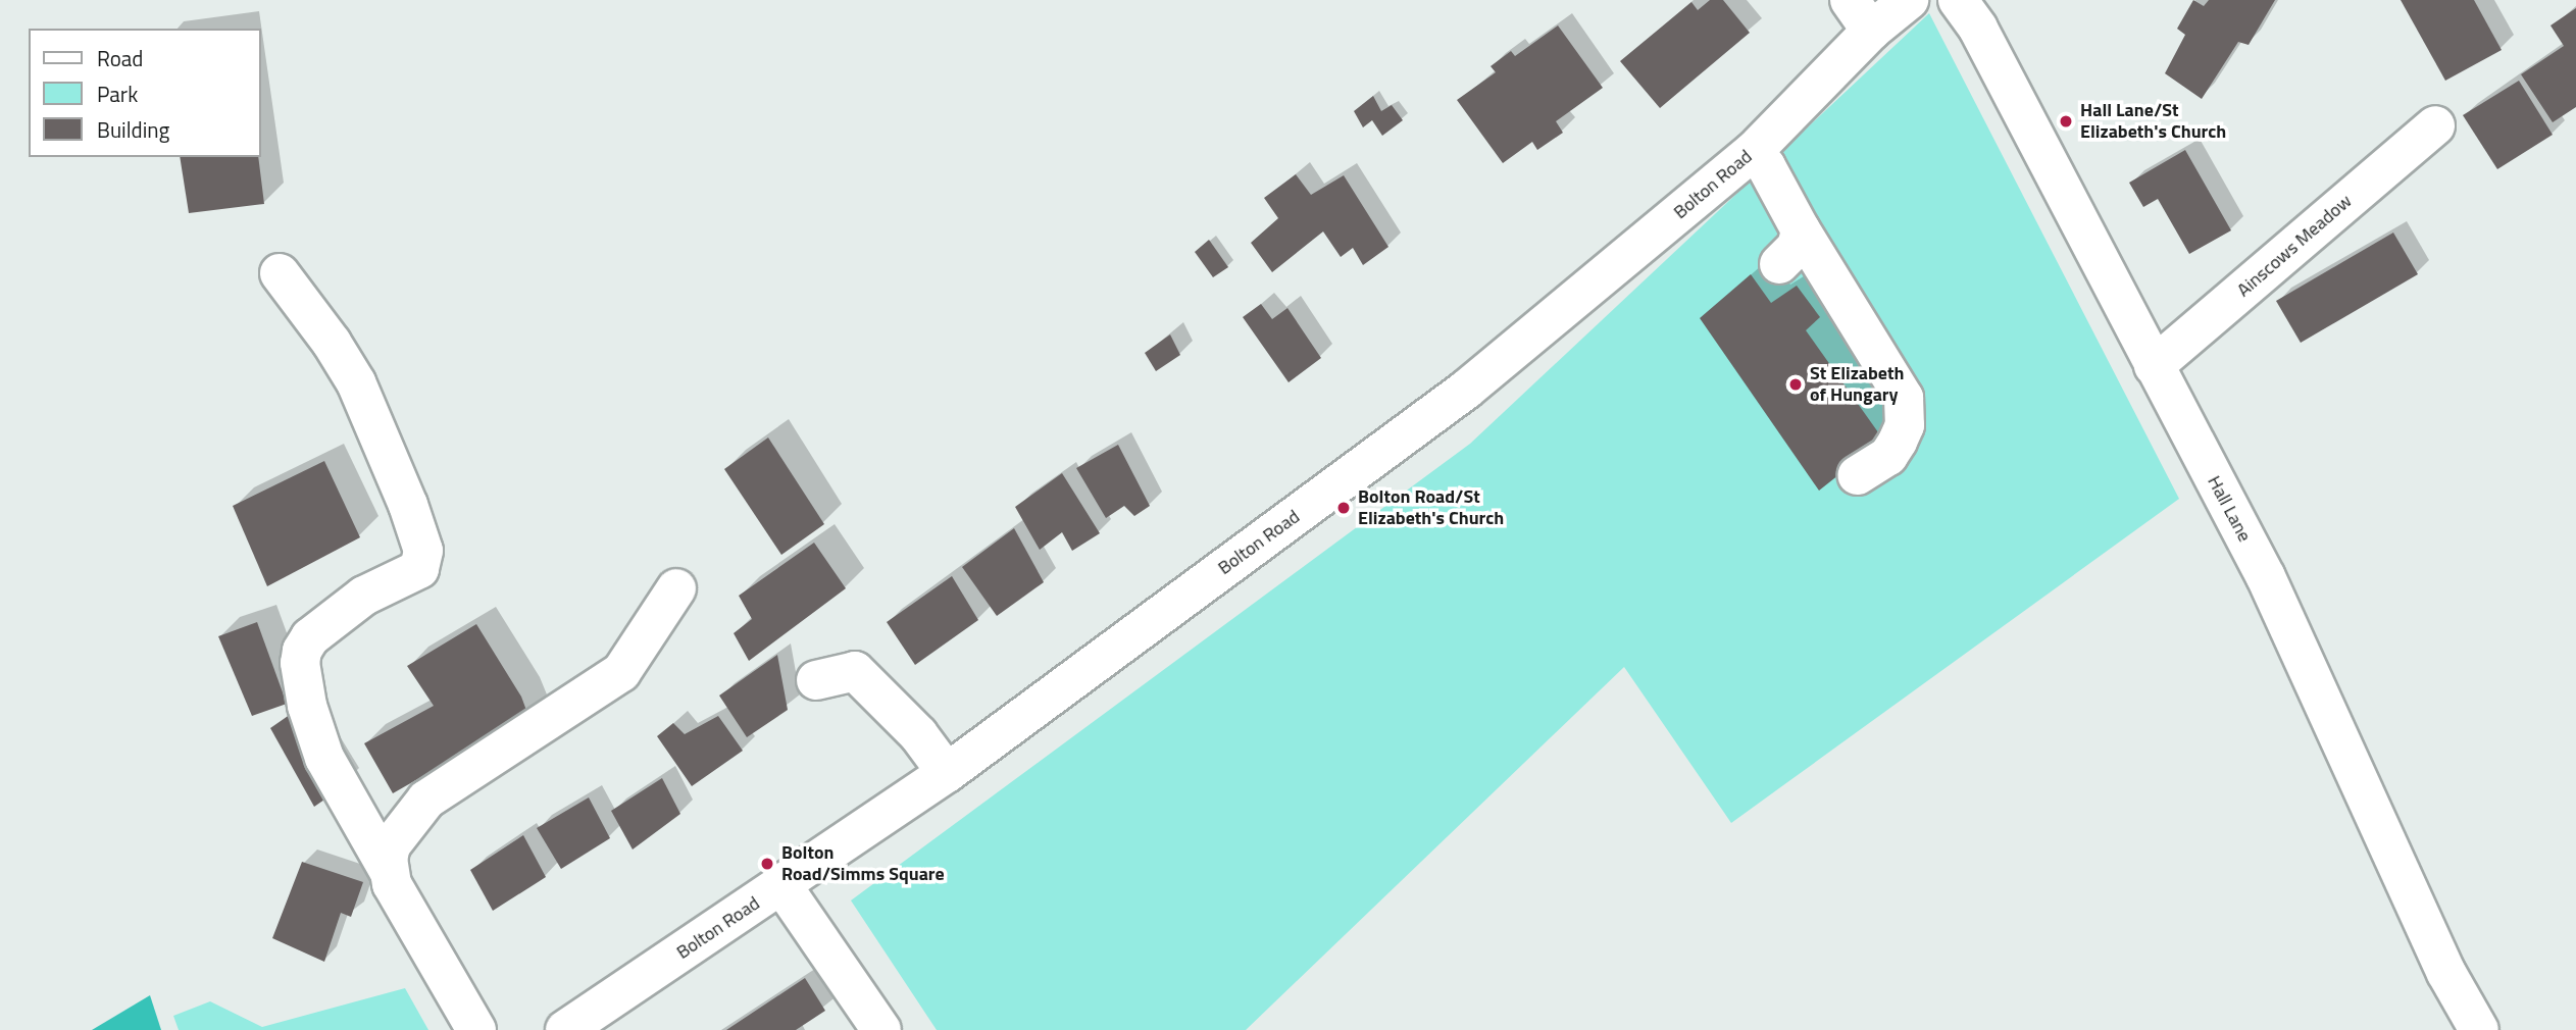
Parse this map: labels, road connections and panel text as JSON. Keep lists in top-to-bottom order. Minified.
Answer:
{"streets":{"main road":["Bolton Road","Ainscows Meadow","Hall Lane"]},"crossings":[["Ainscows Meadow","Hall Lane"]],"places":["Hall Lane/St Elizabeth's Church","St Elizabeth of Hungary","Bolton Road/St Elizabeth's Church","Bolton Road/Simms Square"],"legend":["Road","Park","Building"]}
